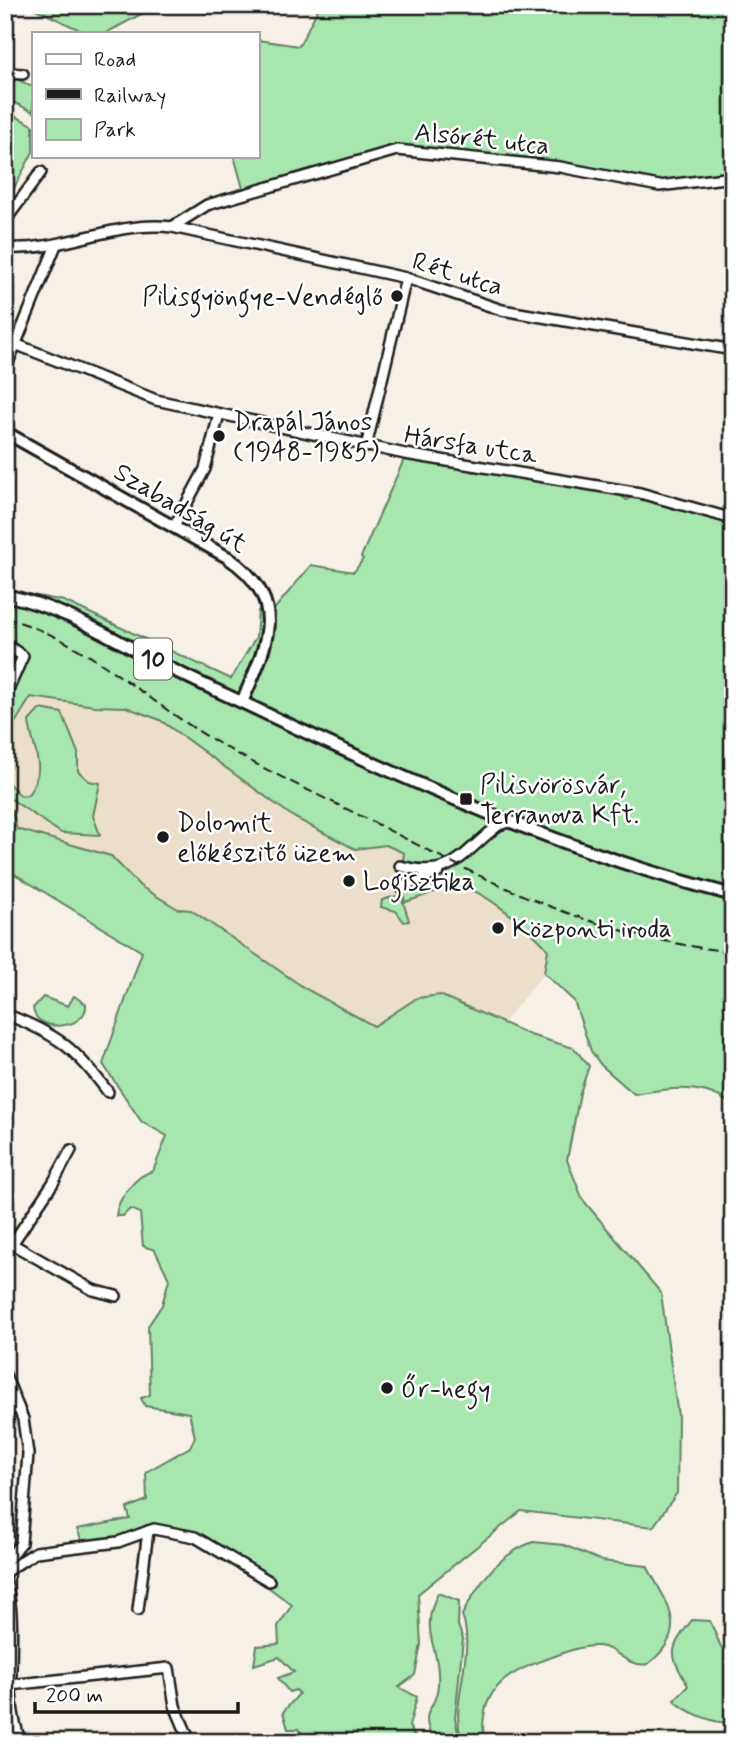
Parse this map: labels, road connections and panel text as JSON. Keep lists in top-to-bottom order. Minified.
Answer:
{"streets":{"main road":["Szabadság út","10"],"street":["Alsórét utca","Rét utca","Hársfa utca"]},"crossings":[["Alsórét utca","Rét utca"],["Szabadság út","10"]],"places":{"other":["Pilisgyöngye-Vendéglő","Drapál János (1948-1985)","Dolomit előkészitő üzem","Logisztika","Központi iroda","Őr-hegy"],"transit":["Pilisvörösvár, Terranova Kft."]},"legend":["Road","Railway","Park"],"scale_bar":"200 m"}
